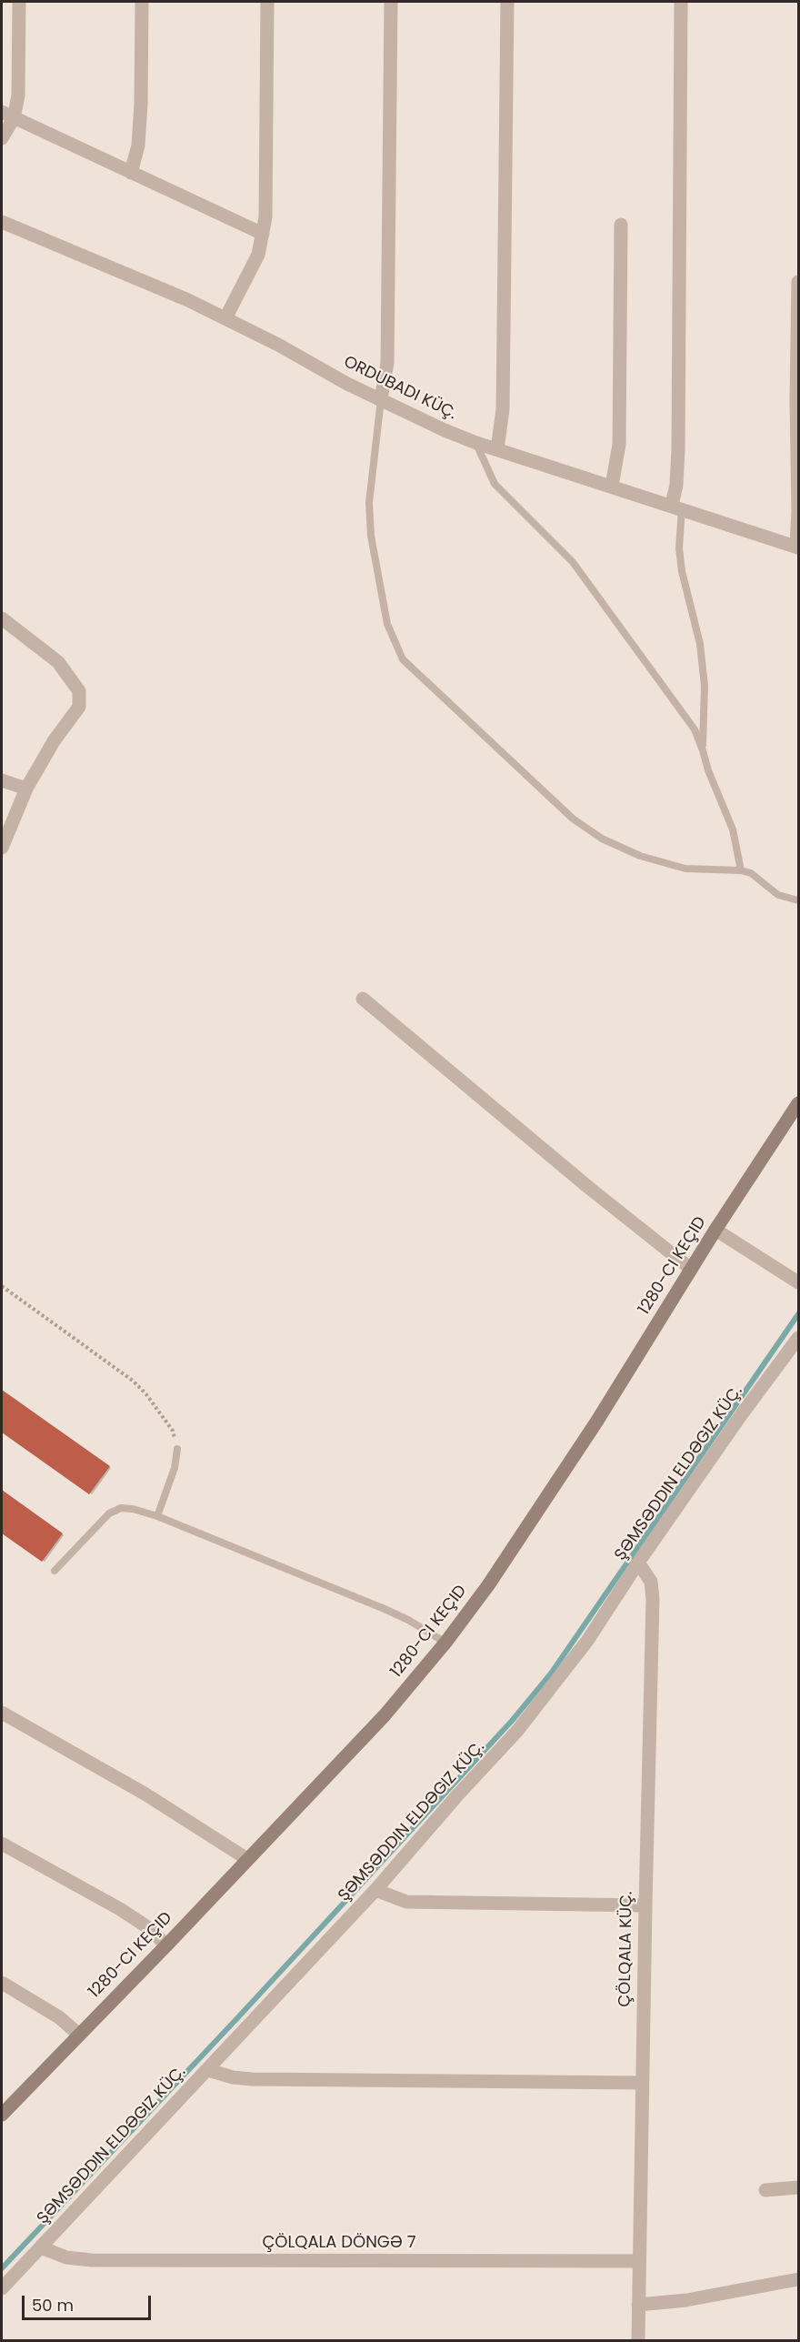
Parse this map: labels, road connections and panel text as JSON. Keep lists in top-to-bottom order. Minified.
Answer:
{"streets":{"street":["ORDUBADI KÜÇ.","ŞƏMSƏDDIN ELDƏGIZ KÜÇ.","ÇÖLQALA KÜÇ.","ÇÖLQALA DÖNGƏ 7"]},"crossings":[["ŞƏMSƏDDIN ELDƏGIZ KÜÇ.","ÇÖLQALA KÜÇ."],["ŞƏMSƏDDIN ELDƏGIZ KÜÇ.","ÇÖLQALA DÖNGƏ 7"],["ÇÖLQALA KÜÇ.","ÇÖLQALA DÖNGƏ 7"]],"scale_bar":"50 m"}
